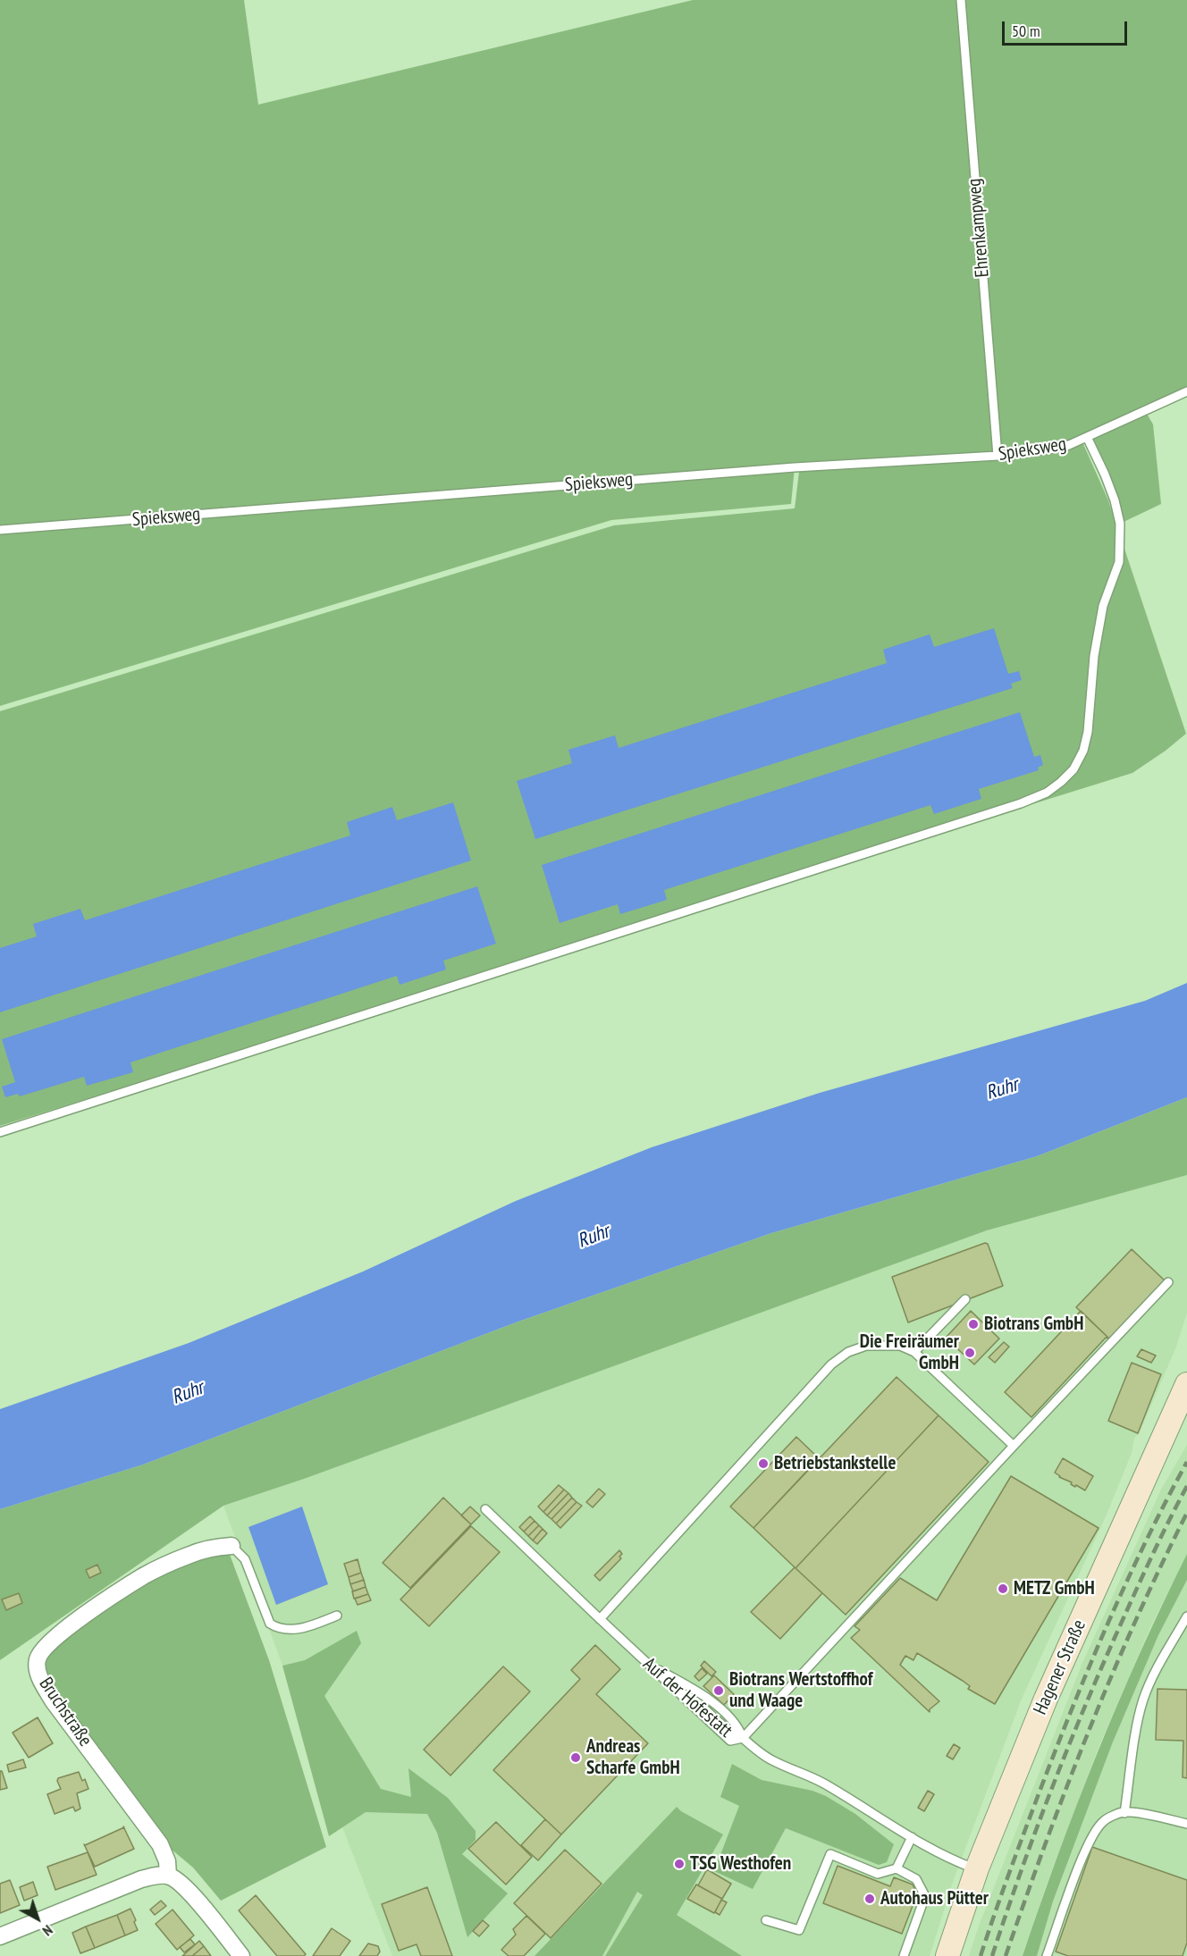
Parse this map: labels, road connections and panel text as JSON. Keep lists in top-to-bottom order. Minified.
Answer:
{"streets":{"main road":["Hagener Straße"],"street":["Bruchstraße"],"lane":["Ehrenkampweg","Spieksweg","Auf der Hofestatt"]},"crossings":[["Ehrenkampweg","Spieksweg"],["Hagener Straße","Auf der Hofestatt"]],"water":["Ruhr"],"places":["Biotrans GmbH","Die Freiräumer GmbH","Betriebstankstelle","METZ GmbH","Biotrans Wertstoffhof und Waage","Andreas Scharfe GmbH","TSG Westhofen","Autohaus Pütter"],"scale_bar":"50 m","north":"bottom right"}
